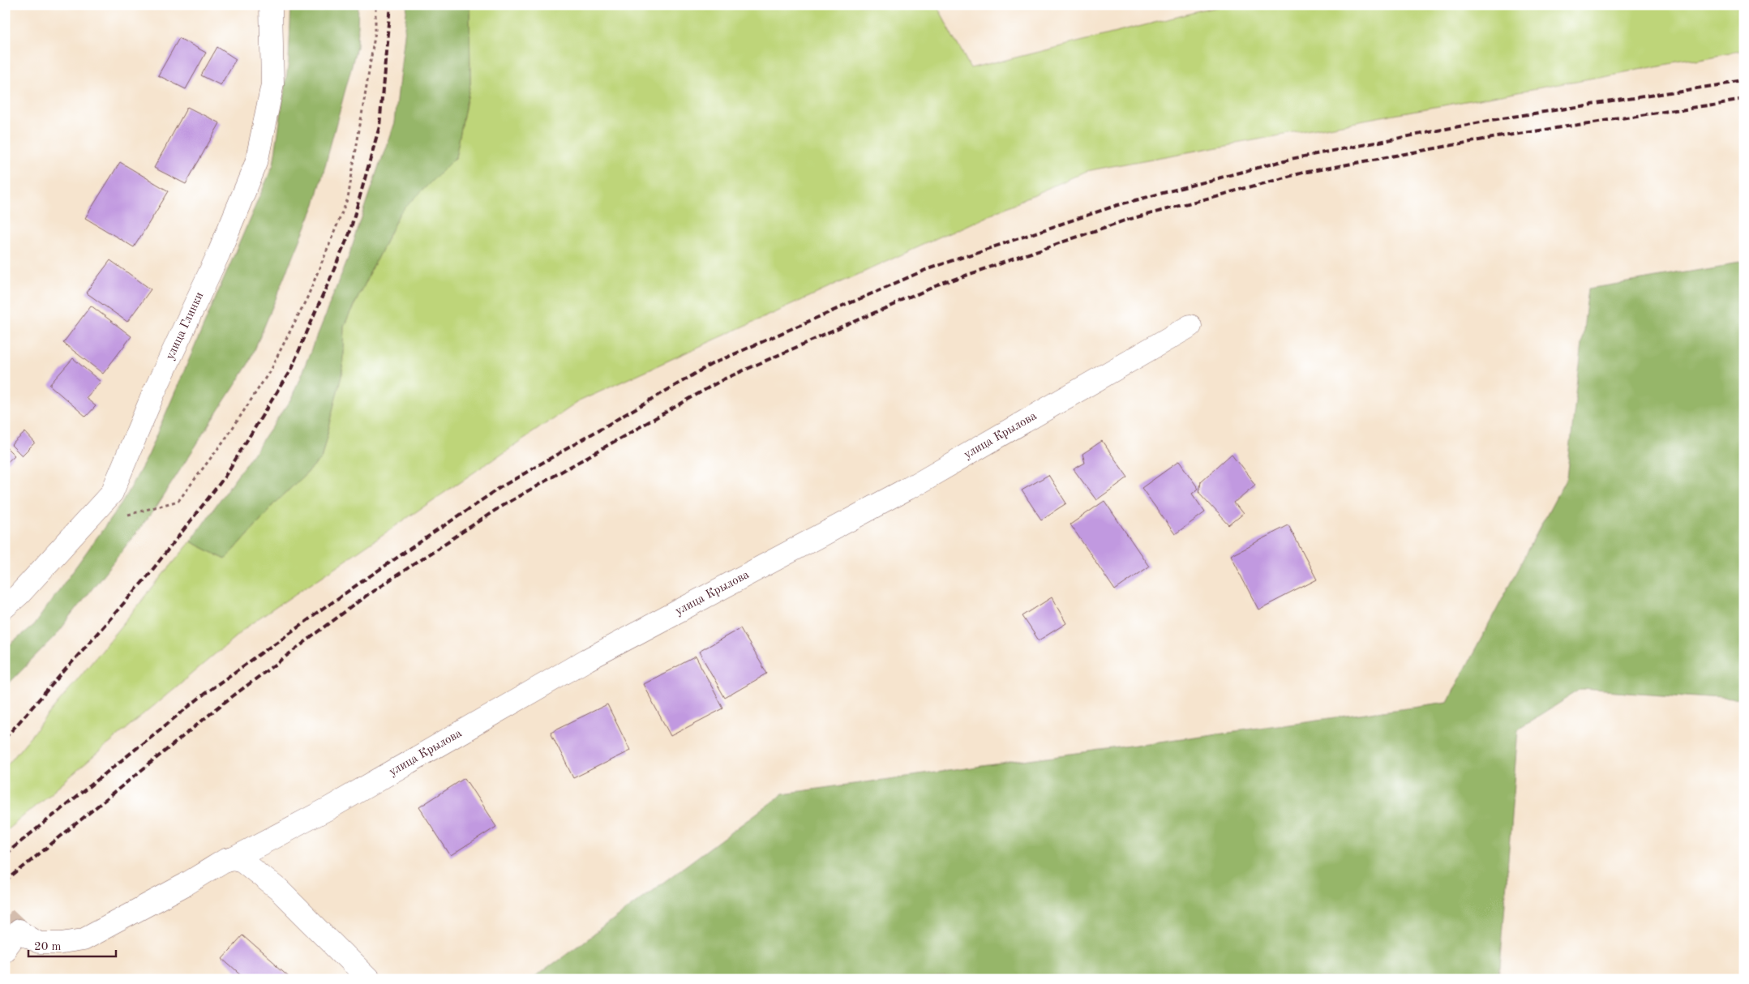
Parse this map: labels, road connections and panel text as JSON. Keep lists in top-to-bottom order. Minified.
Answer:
{"streets":{"street":["улица Глинки","улица Крылова"]},"scale_bar":"20 m"}
